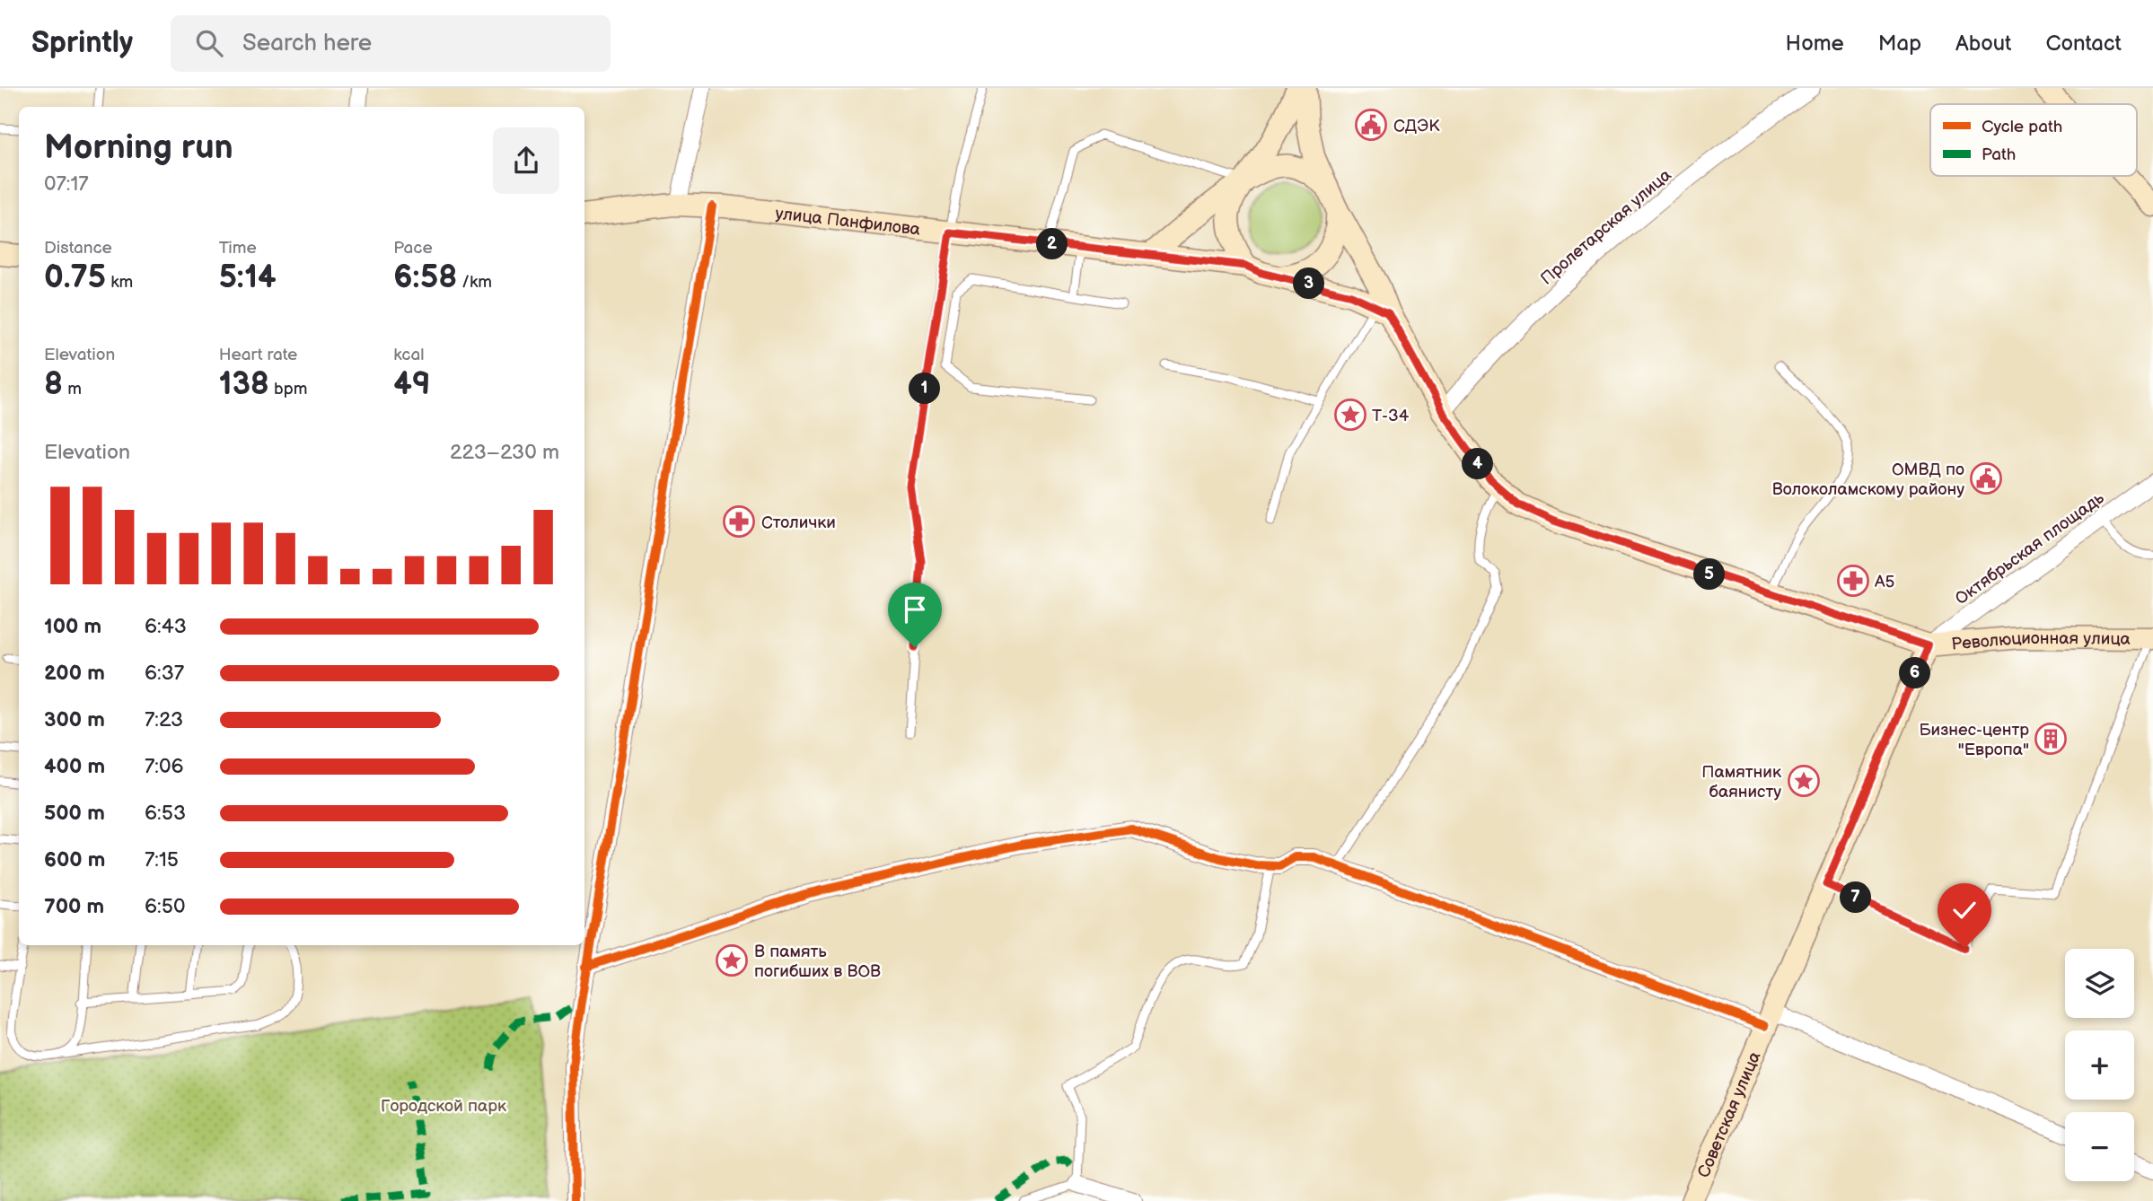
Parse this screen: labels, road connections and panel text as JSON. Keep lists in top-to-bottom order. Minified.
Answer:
{"streets":{"main road":["улица Панфилова","Революционная улица","Советская улица"],"street":["Пролетарская улица","Октябрьская площадь"]},"crossings":[["Октябрьская площадь","Революционная улица"],["Октябрьская площадь","Советская улица"],["Революционная улица","Советская улица"]],"parks":["Городской парк"],"places":{"public building":["СДЭК","ОМВД по Волоколамскому району"],"place":["Т-34","Памятник баянисту","В память погибших в ВОВ"],"pharmacy":["Столички","А5"],"building":["Бизнес-центр \"Европа\""]},"legend":["Cycle path","Path"],"page":{"header":"Sprintly","search":"Search here","nav":["Home","Map","About","Contact"],"heading":["Morning run","07:17"],"stats":[["Distance","0.75 km"],["Time","5:14"],["Pace","6:58 /km"],["Elevation","8 m"],["Heart rate","138 bpm"],["kcal","49"]],"pins":["2","3","1","4","5","6","7"],"chart":["Elevation","223–230 m"],"list":[{"name":"100 m","note":"6:43"},{"name":"200 m","note":"6:37"},{"name":"300 m","note":"7:23"},{"name":"400 m","note":"7:06"},{"name":"500 m","note":"6:53"},{"name":"600 m","note":"7:15"},{"name":"700 m","note":"6:50"}],"map_buttons":["+","−"]}}
